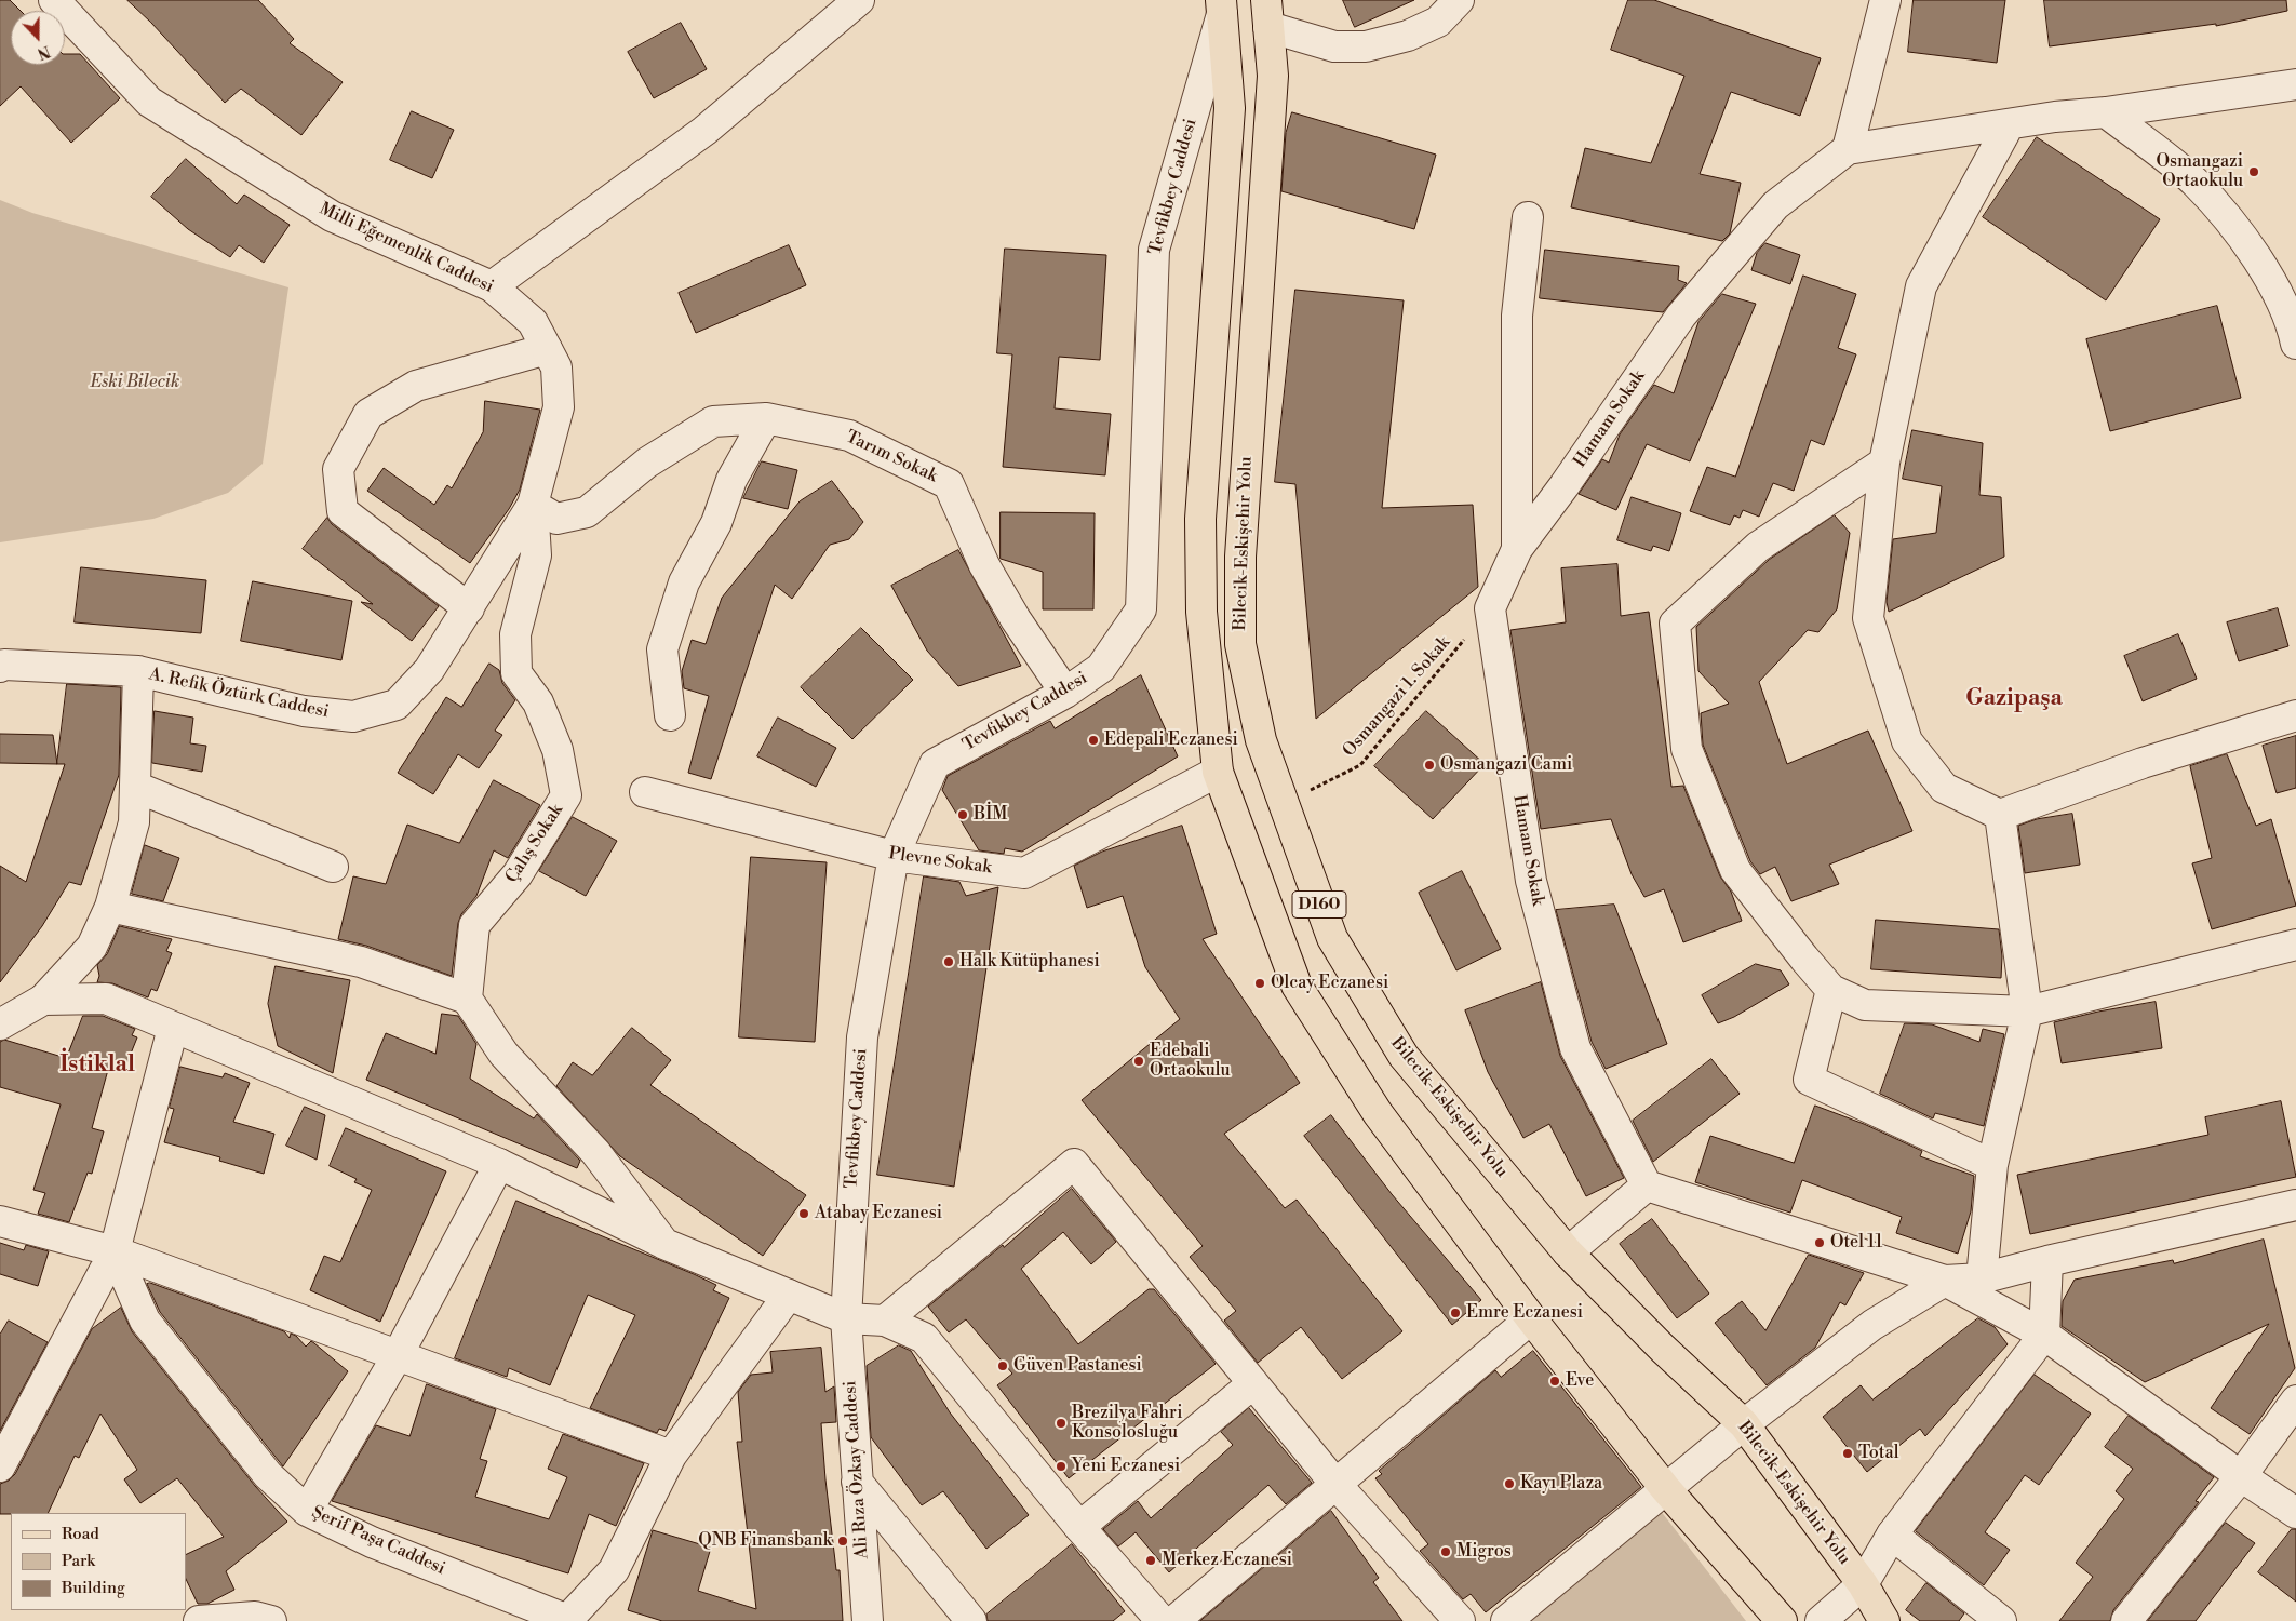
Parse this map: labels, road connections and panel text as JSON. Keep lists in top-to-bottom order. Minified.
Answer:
{"streets":{"main road":["Bilecik-Eskişehir Yolu","D160"],"street":["Tevfikbey Caddesi","Milli Eğemenlik Caddesi","Hamam Sokak","Tarım Sokak","A. Refik Öztürk Caddesi","Çalış Sokak","Plevne Sokak","Ali Rıza Özkay Caddesi","Şerif Paşa Caddesi"],"path":["Osmangazi 1. Sokak"]},"crossings":[["Tevfikbey Caddesi","Tarım Sokak"],["Tevfikbey Caddesi","Plevne Sokak"],["Tevfikbey Caddesi","D160"],["Tevfikbey Caddesi","Ali Rıza Özkay Caddesi"],["Milli Eğemenlik Caddesi","Tarım Sokak"],["Milli Eğemenlik Caddesi","A. Refik Öztürk Caddesi"],["Milli Eğemenlik Caddesi","Çalış Sokak"],["Hamam Sokak","Osmangazi 1. Sokak"],["Tarım Sokak","A. Refik Öztürk Caddesi"],["Tarım Sokak","Çalış Sokak"],["Bilecik-Eskişehir Yolu","Osmangazi 1. Sokak"],["A. Refik Öztürk Caddesi","Çalış Sokak"],["Plevne Sokak","D160"]],"districts":["Gazipaşa","İstiklal"],"parks":["Eski Bilecik"],"places":["Osmangazi Ortaokulu","Edepali Eczanesi","Osmangazi Cami","BİM","Halk Kütüphanesi","Olcay Eczanesi","Edebali Ortaokulu","Atabay Eczanesi","Otel 11","Emre Eczanesi","Güven Pastanesi","Eve","Brezilya Fahri Konsolosluğu","Total","Yeni Eczanesi","Kayı Plaza","QNB Finansbank","Migros","Merkez Eczanesi"],"legend":["Road","Park","Building"],"north":"bottom"}
